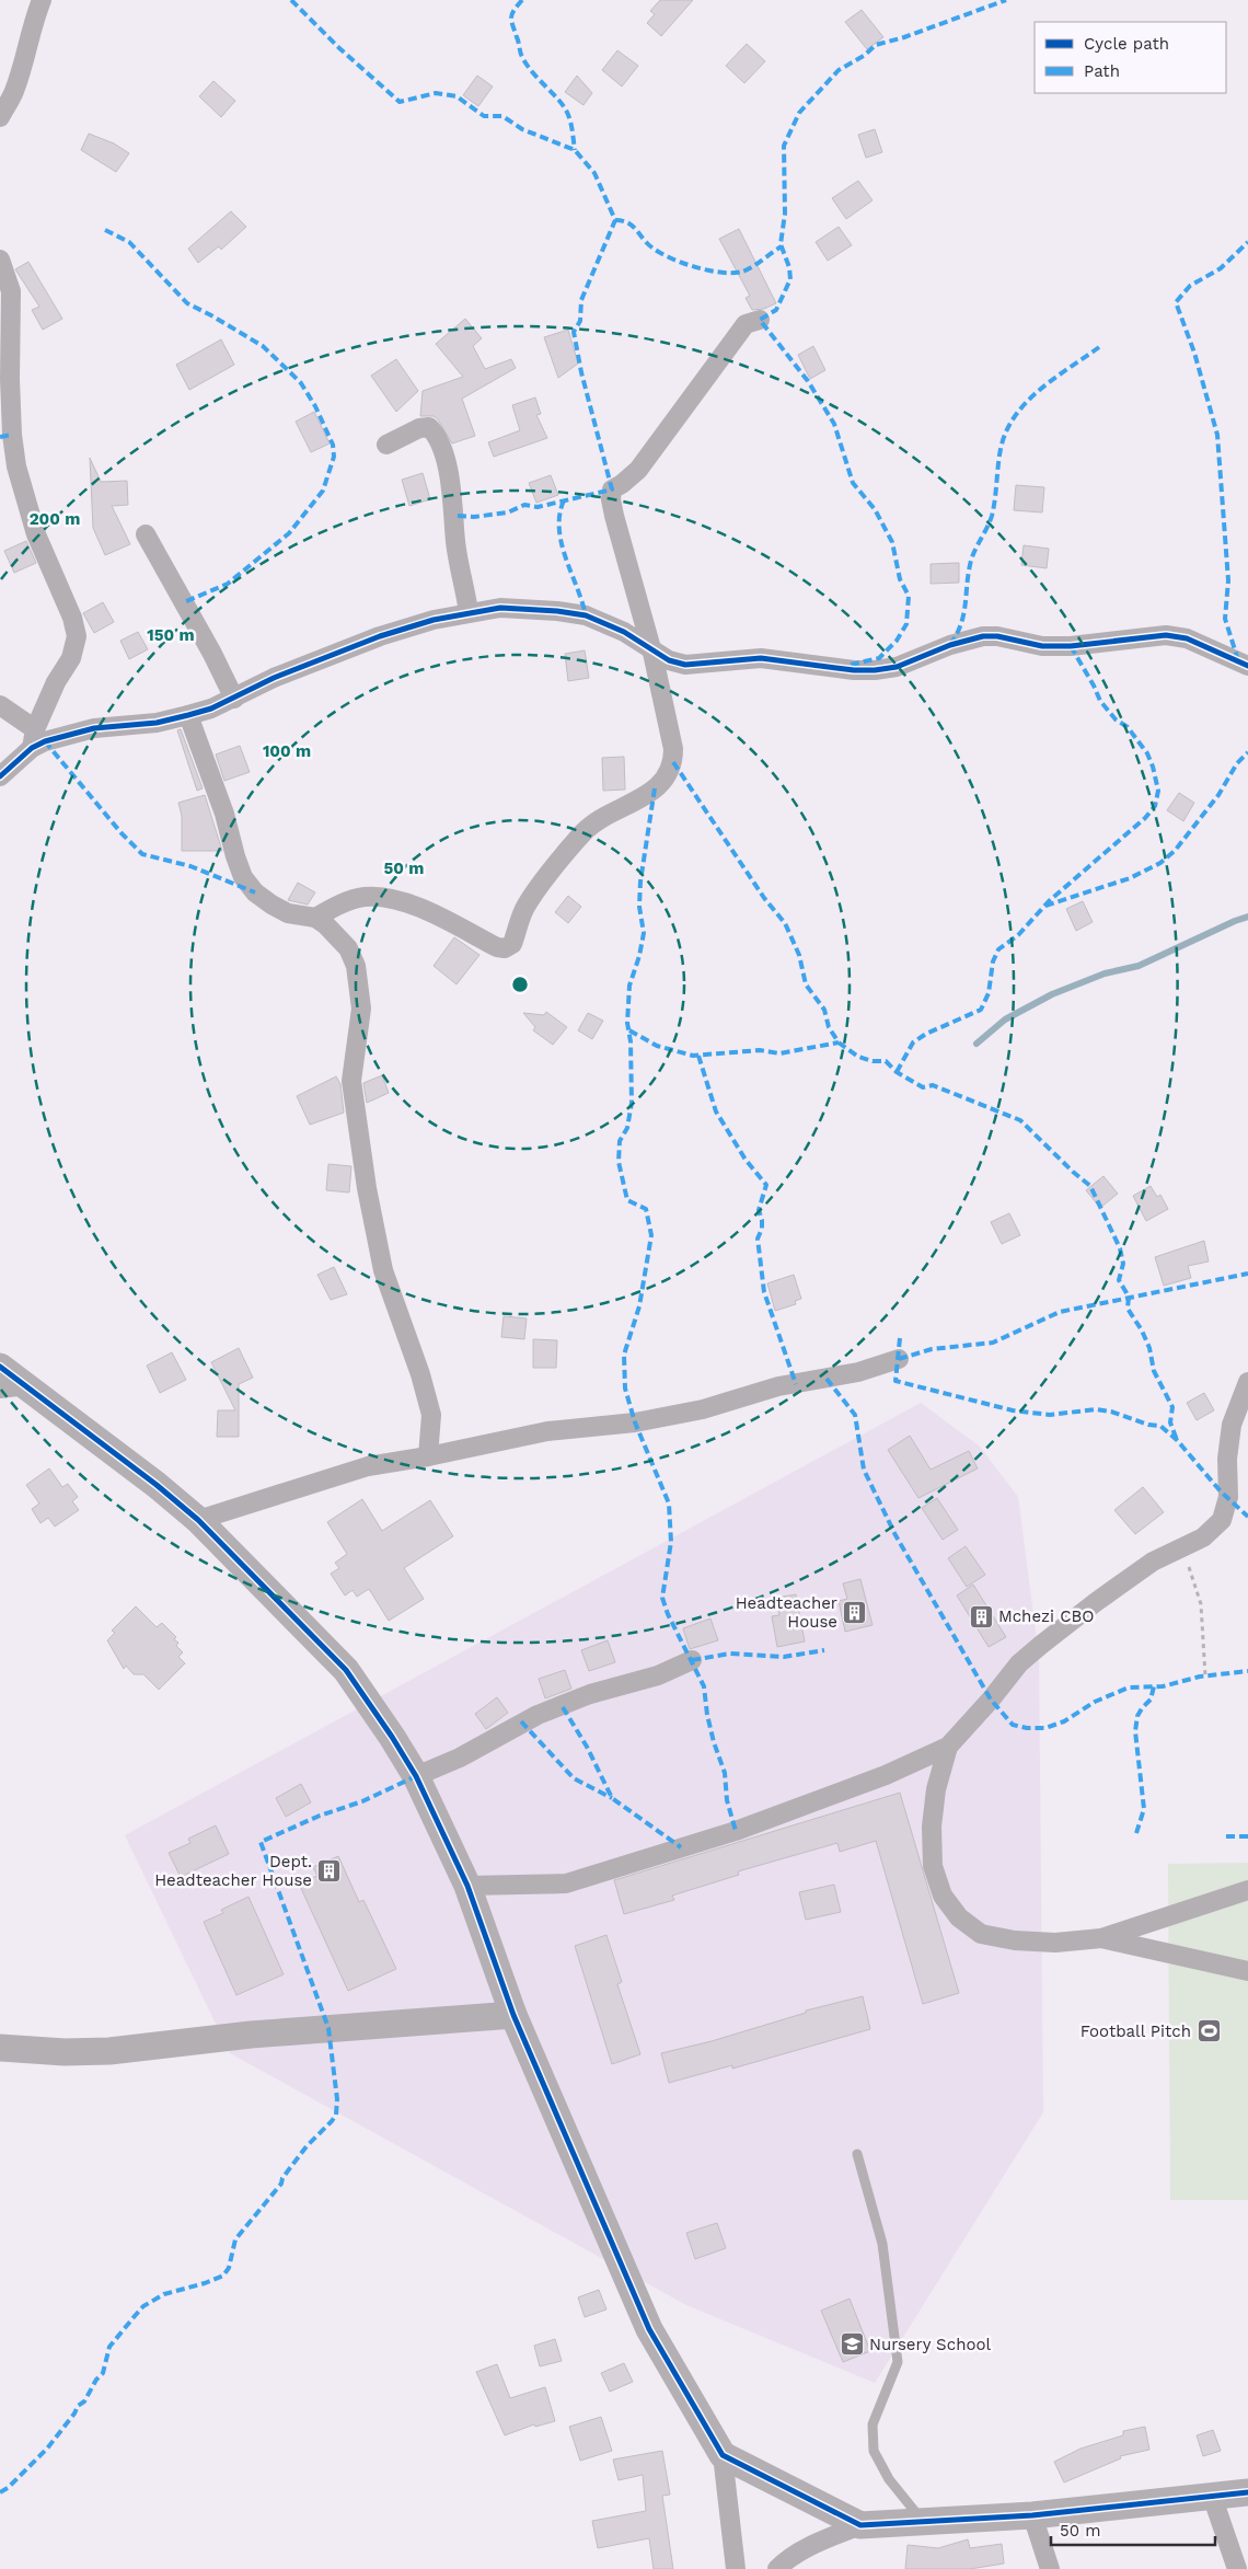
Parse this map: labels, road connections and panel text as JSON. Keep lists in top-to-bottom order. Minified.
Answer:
{"places":{"building":["Headteacher House","Mchezi CBO","Dept. Headteacher House"],"sports":["Football Pitch"],"school or university":["Nursery School"]},"legend":["Cycle path","Path"],"scale_bar":"50 m","rings":["200 m","150 m","100 m","50 m"]}
